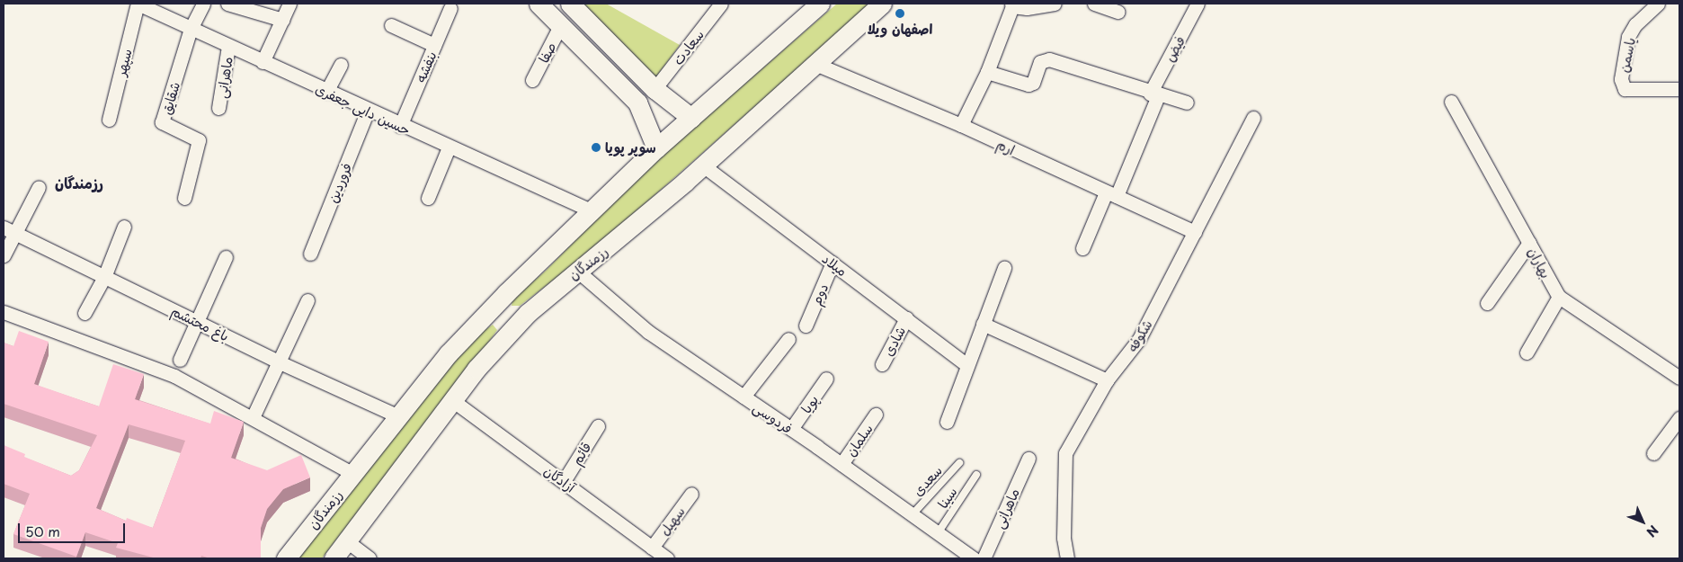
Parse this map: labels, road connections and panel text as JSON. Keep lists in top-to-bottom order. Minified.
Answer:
{"streets":{"main road":["رزمندگان"],"street":["سعادت","فیض","صفا","یاسمن","سپهر","بنفشه","ماهرانی","شقایق","حسین دایی جعفری","ارم","فروردین","بهاران","میلاد","دوم","باغ محتشم","شکوفه","شادی","پویا","فردوسی","سلمان","قائم","آزادگان","سهیل"],"lane":["سعدی","سینا"]},"crossings":[["فیض","ارم"],["سپهر","حسین دایی جعفری"],["بنفشه","حسین دایی جعفری"],["ماهرانی","حسین دایی جعفری"],["شقایق","حسین دایی جعفری"],["حسین دایی جعفری","فروردین"],["حسین دایی جعفری","رزمندگان"],["ارم","رزمندگان"],["ارم","شکوفه"],["رزمندگان","میلاد"],["رزمندگان","باغ محتشم"],["رزمندگان","فردوسی"],["رزمندگان","آزادگان"],["میلاد","دوم"],["میلاد","شادی"],["پویا","فردوسی"],["فردوسی","سلمان"],["فردوسی","سعدی"],["فردوسی","سینا"],["قائم","آزادگان"],["آزادگان","سهیل"]],"districts":["رزمندگان"],"places":["اصفهان ویلا","سوپر پویا"],"scale_bar":"50 m","north":"bottom right"}
